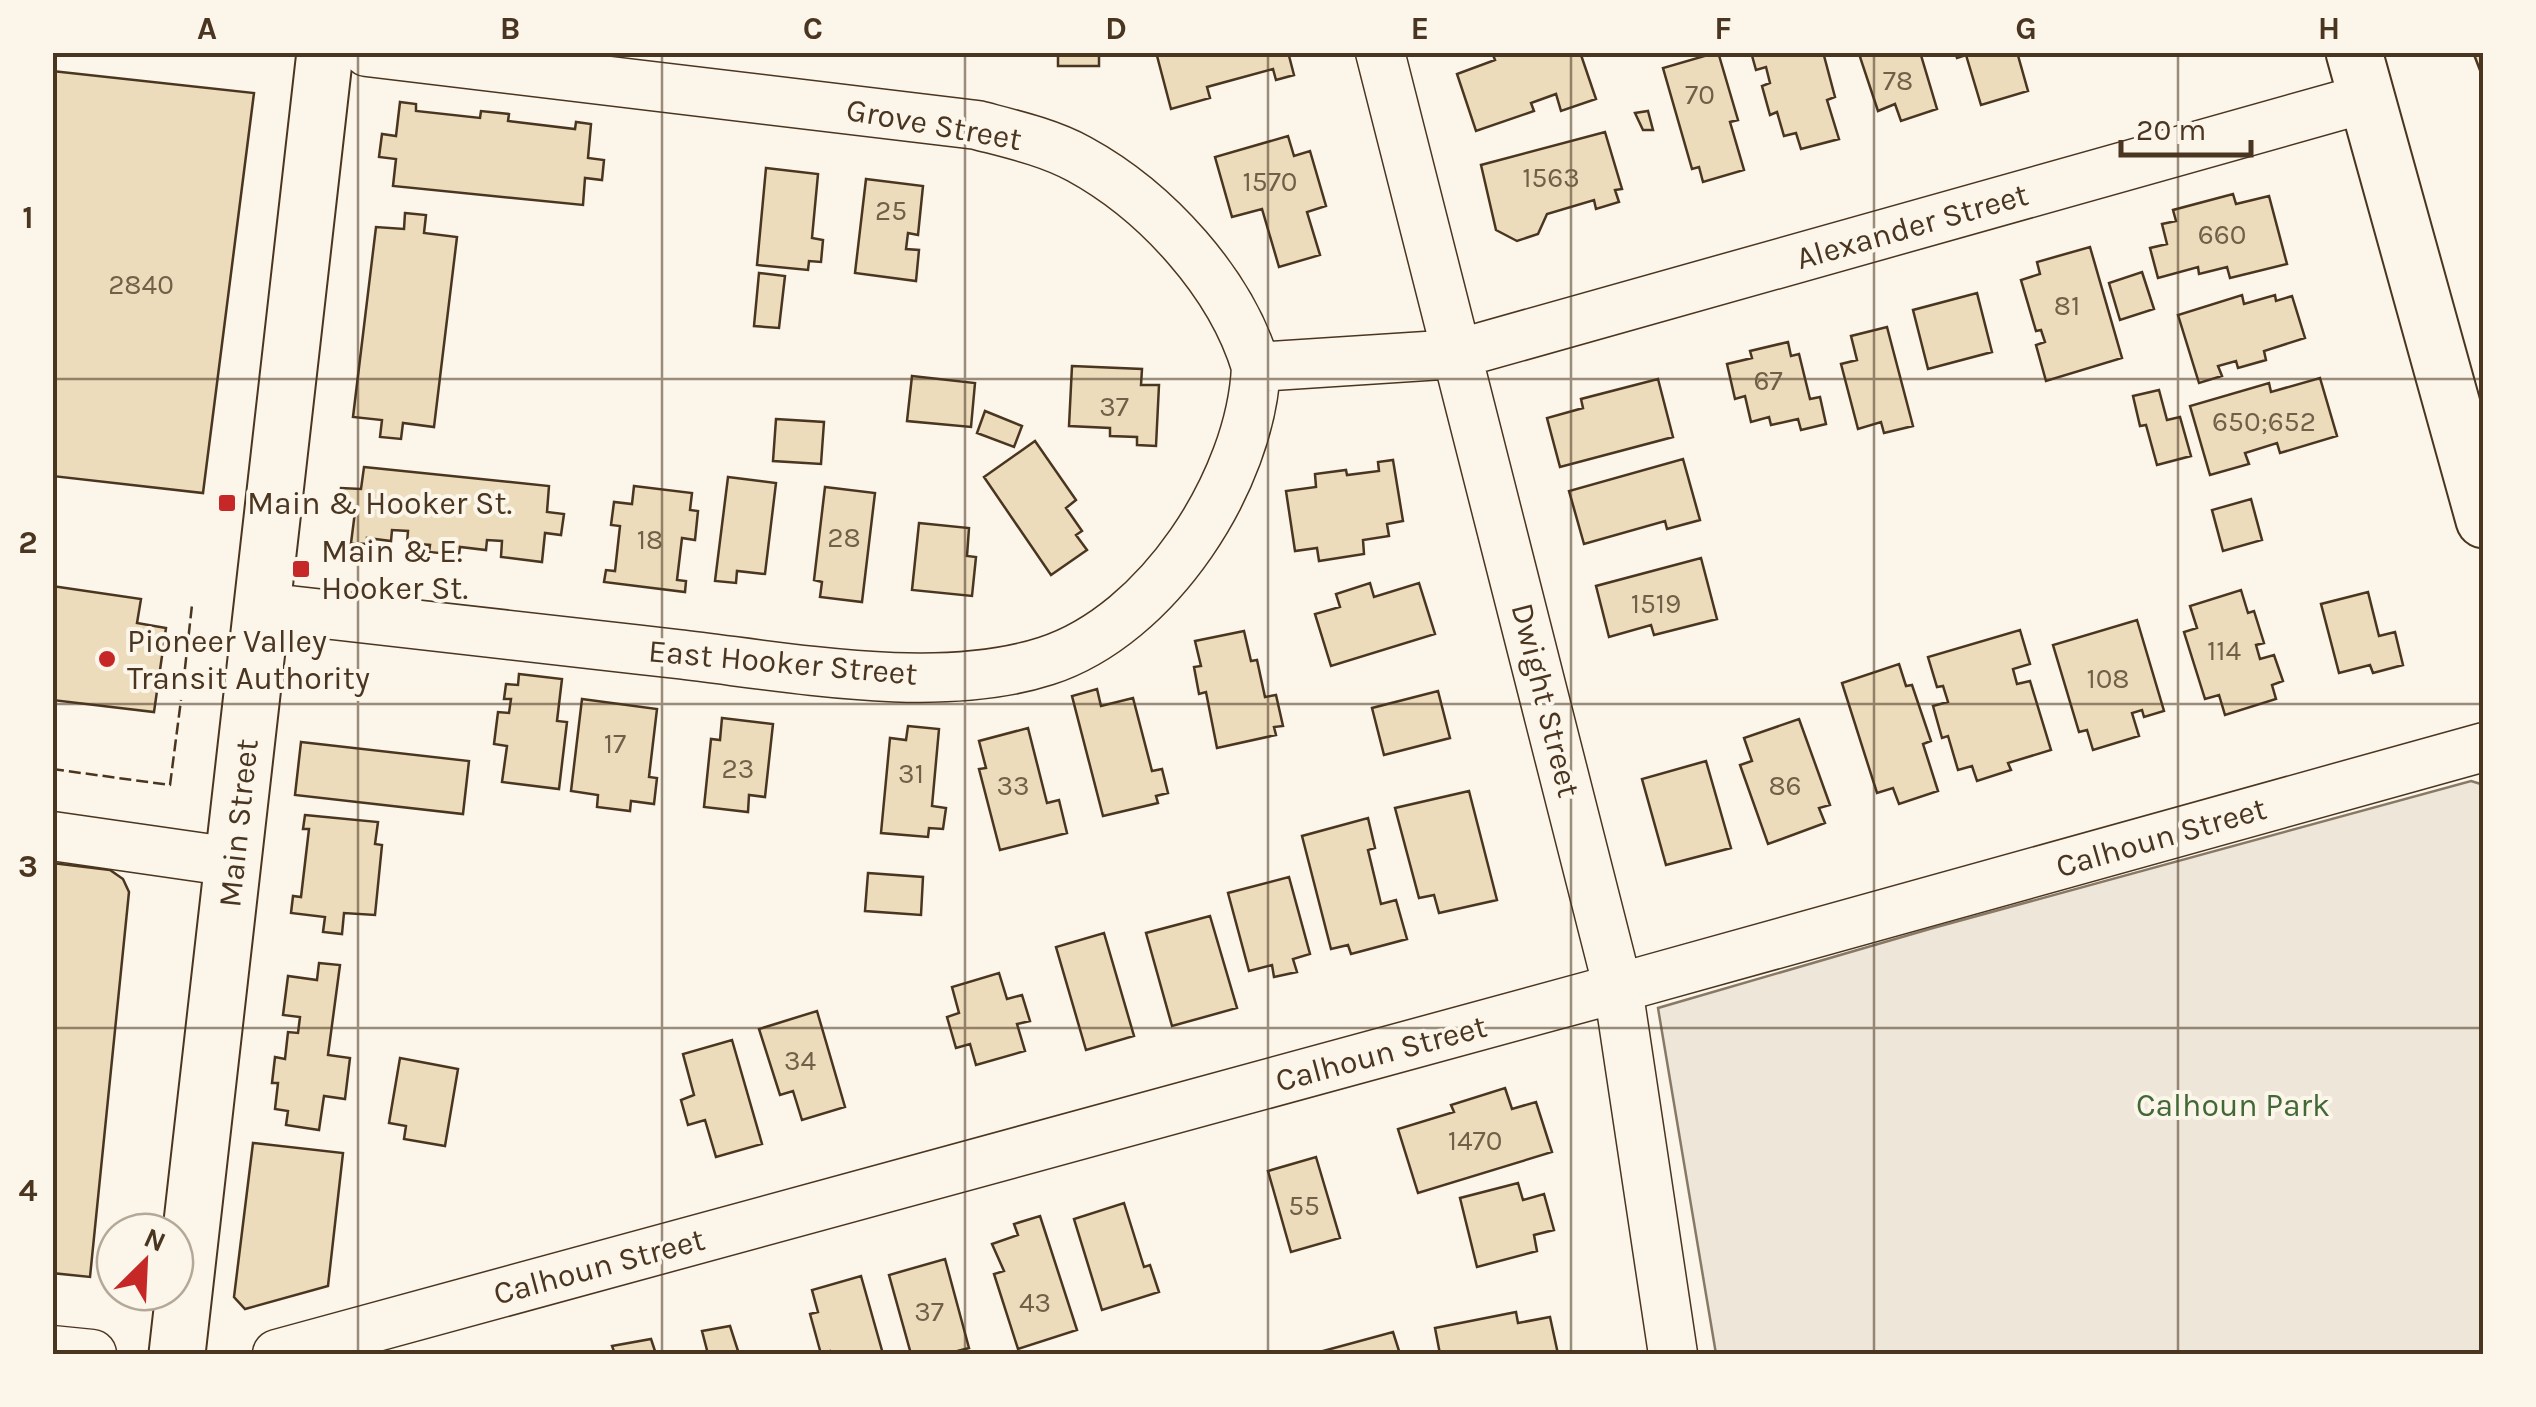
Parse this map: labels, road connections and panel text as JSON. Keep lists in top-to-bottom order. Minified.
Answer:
{"streets":{"main road":["Main Street"],"street":["Grove Street","Alexander Street","East Hooker Street","Dwight Street","Calhoun Street"]},"crossings":[["Grove Street","East Hooker Street"],["Alexander Street","Dwight Street"],["East Hooker Street","Main Street"],["Dwight Street","Calhoun Street"]],"parks":["Calhoun Park"],"places":{"transit":["Main & Hooker St.","Main & E. Hooker St."],"other":["Pioneer Valley Transit Authority"]},"house_numbers":["78","70","1563","1570","25","660","2840","81","67","37","650;652","28","18","1519","114","108","17","23","31","33","86","34","1470","55","43","37"],"scale_bar":"20 m","north":"top right","grid":{"columns":["A","B","C","D","E","F","G","H"],"rows":["1","2","3","4"]}}
